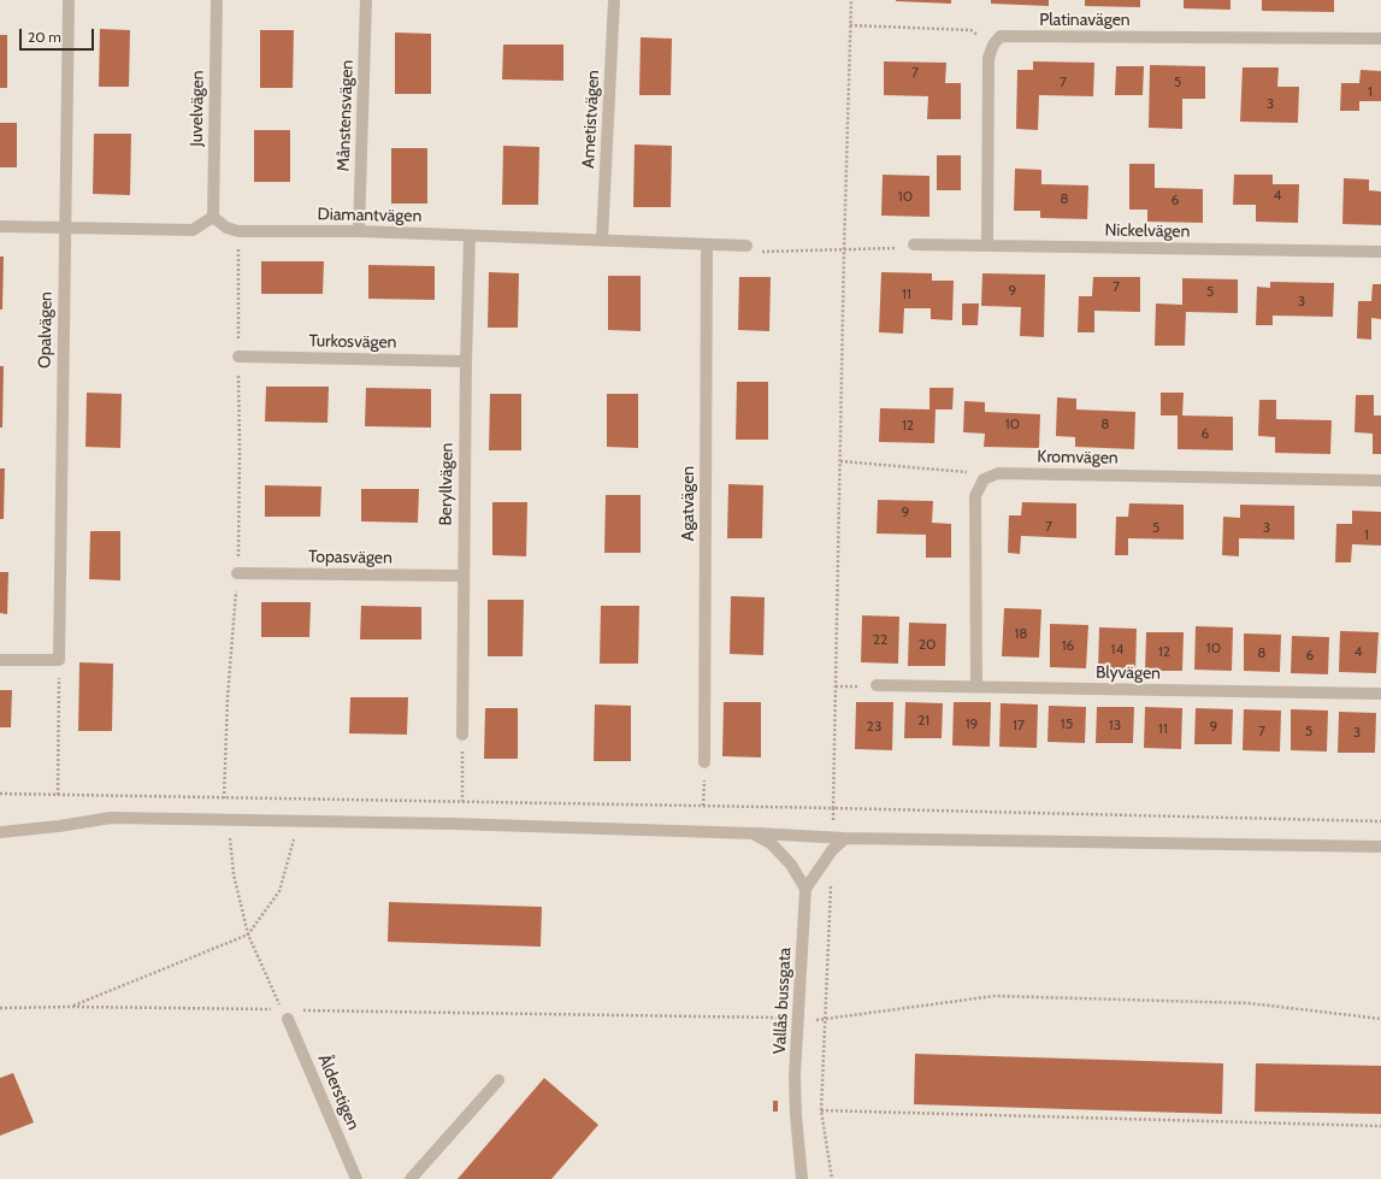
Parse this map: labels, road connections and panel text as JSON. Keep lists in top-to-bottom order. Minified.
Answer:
{"streets":{"street":["Platinavägen","Juvelvägen","Månstensvägen","Ametistvägen","Diamantvägen","Nickelvägen","Opalvägen","Turkosvägen","Kromvägen","Beryllvägen","Agatvägen","Topasvägen","Blyvägen","Vallås bussgata","Ålderstigen"]},"crossings":[["Juvelvägen","Diamantvägen"],["Månstensvägen","Diamantvägen"],["Ametistvägen","Diamantvägen"],["Diamantvägen","Beryllvägen"],["Diamantvägen","Agatvägen"],["Turkosvägen","Beryllvägen"],["Beryllvägen","Topasvägen"]],"house_numbers":["7","7","5","1","3","4","10","8","6","7","9","5","11","3","10","8","12","6","9","7","5","3","1","18","22","20","16","10","14","12","4","8","6","21","19","15","17","13","23","9","11","7","5","3"],"scale_bar":"20 m"}
